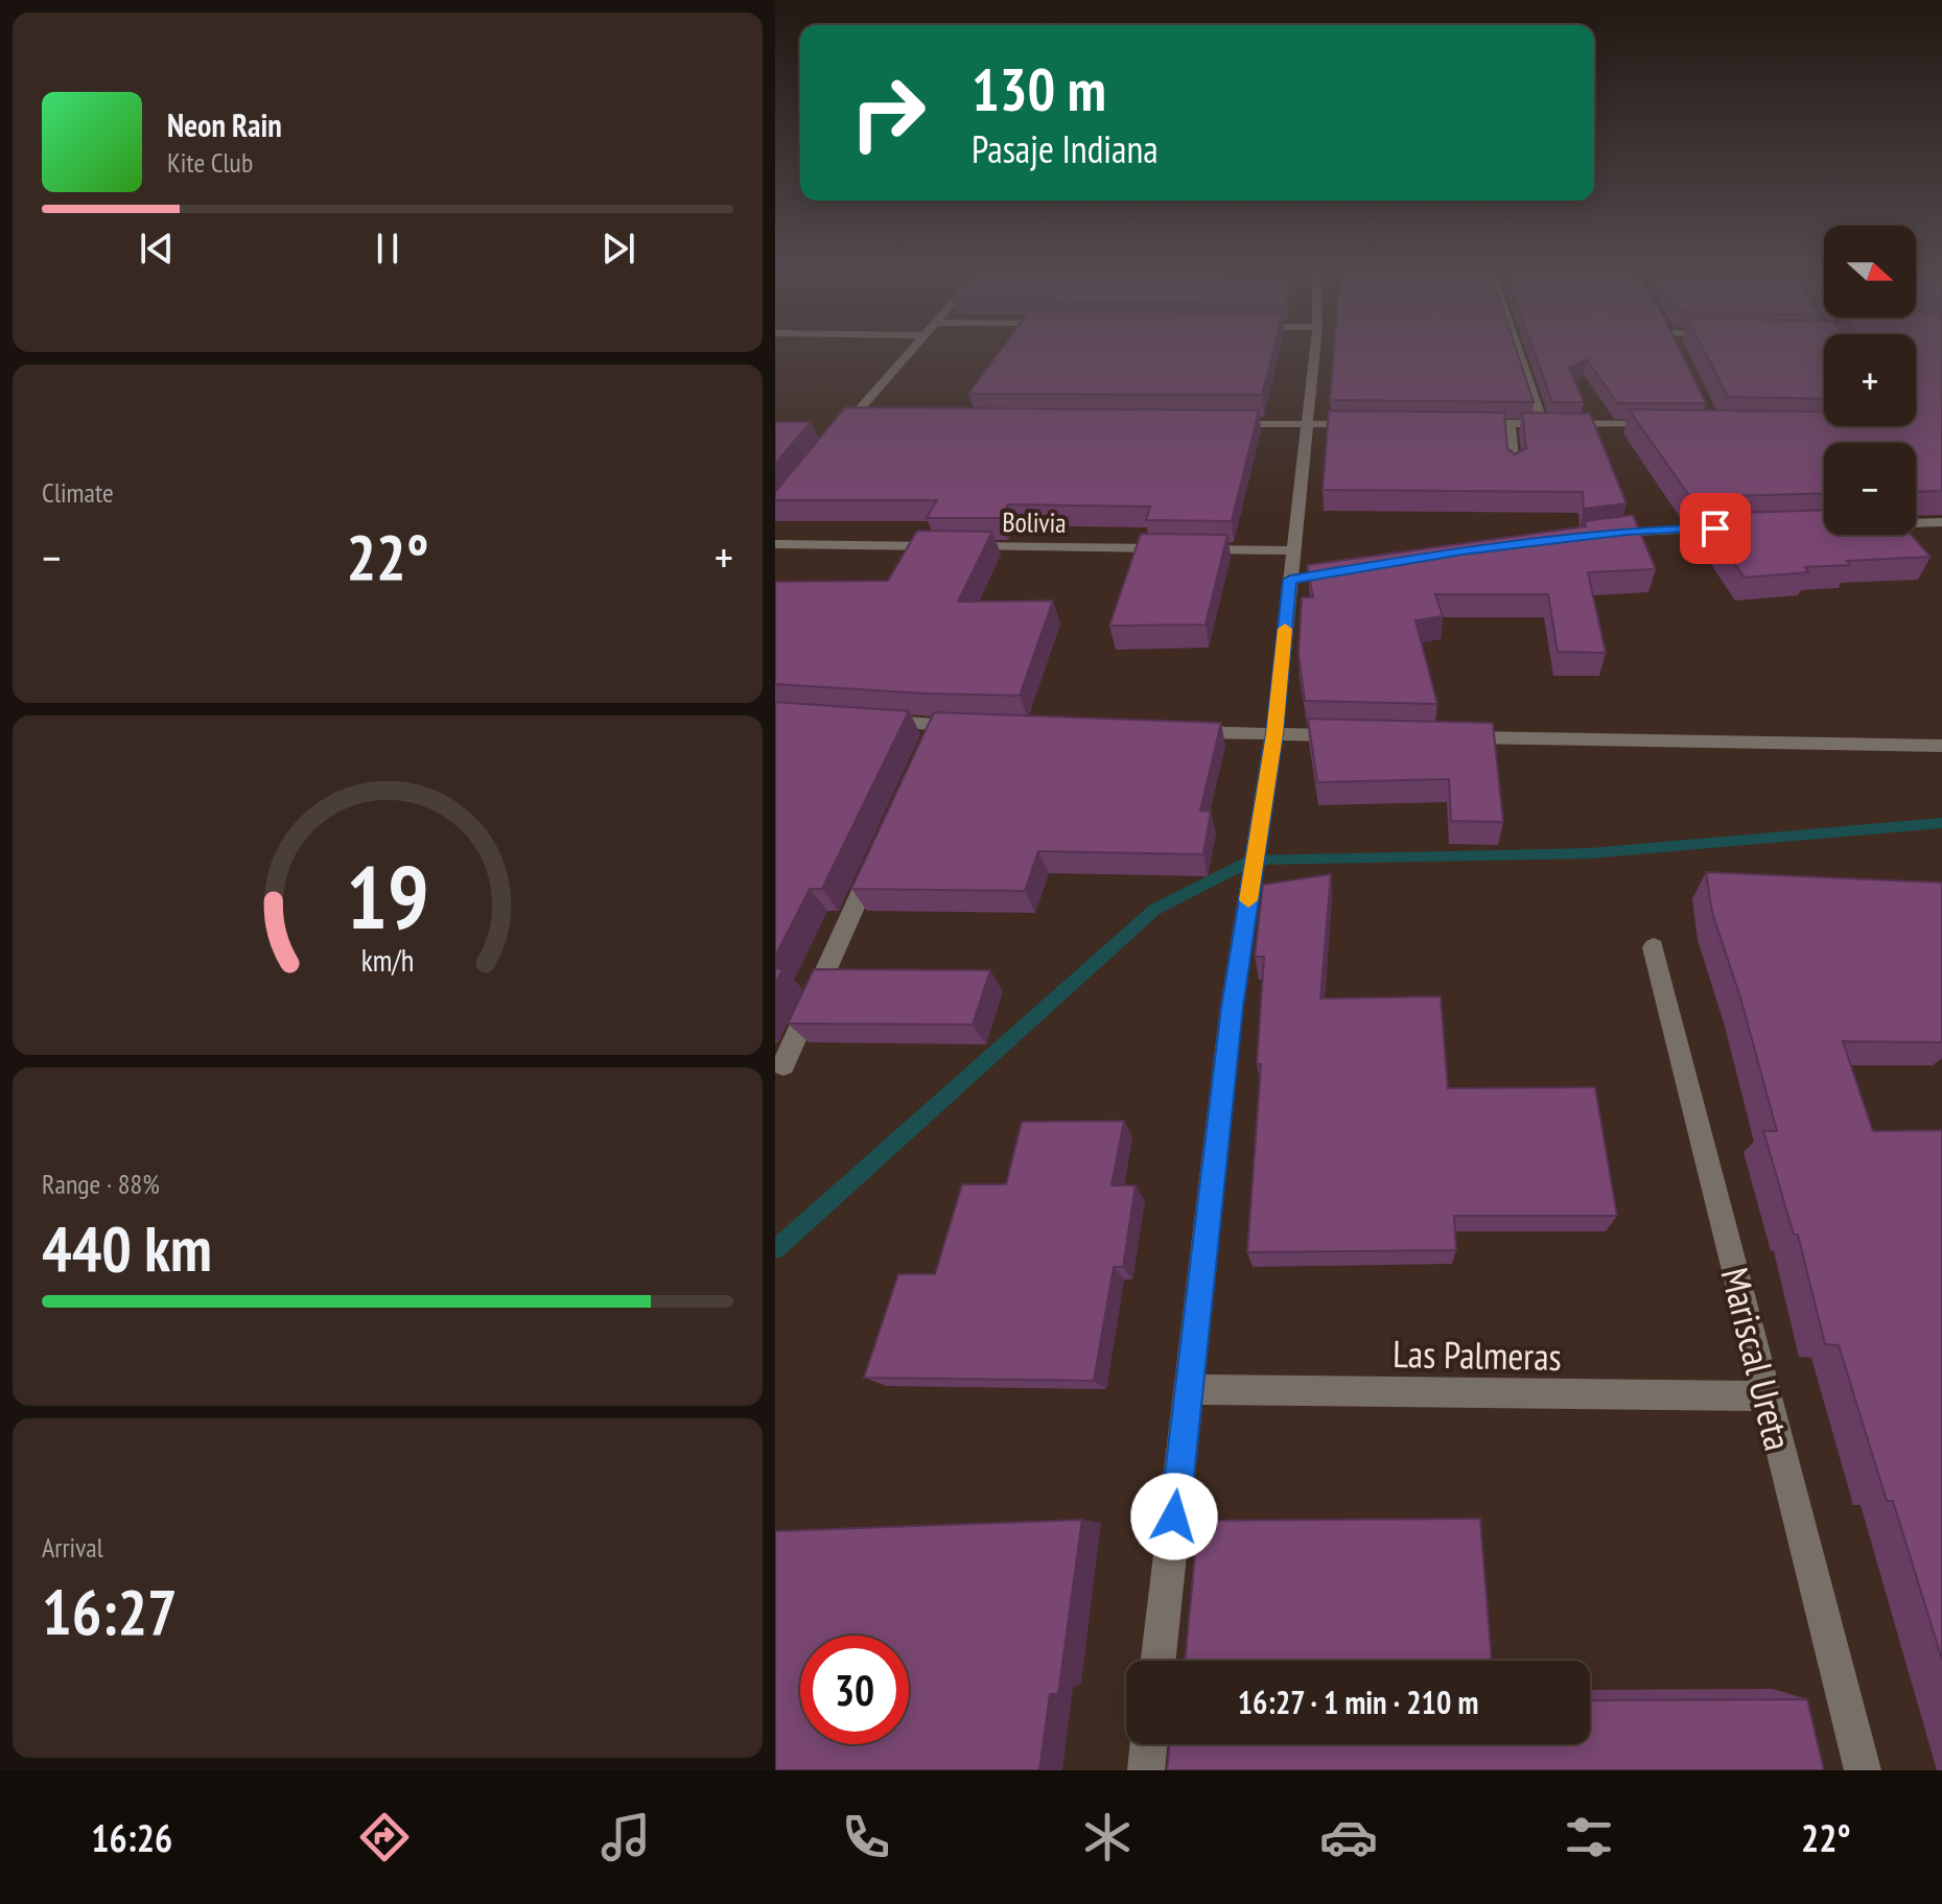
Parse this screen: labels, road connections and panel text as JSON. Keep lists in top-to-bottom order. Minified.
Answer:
{"streets":{"street":["Bolivia","Las Palmeras","Mariscal Ureta"]},"crossings":[["Las Palmeras","Mariscal Ureta"]],"north":"right","page":{"turn":["130 m","Pasaje Indiana"],"song":["Neon Rain","Kite Club"],"map_buttons":["+","−"],"tile":["Climate",["Range · 88%","440 km"],["Arrival","16:27"]],"heat":["−","22°","+"],"limit":"30","trip":"16:27 · 1 min · 210 m","tabs":["16:26","22°"],"gauge":["19","km/h"]}}
